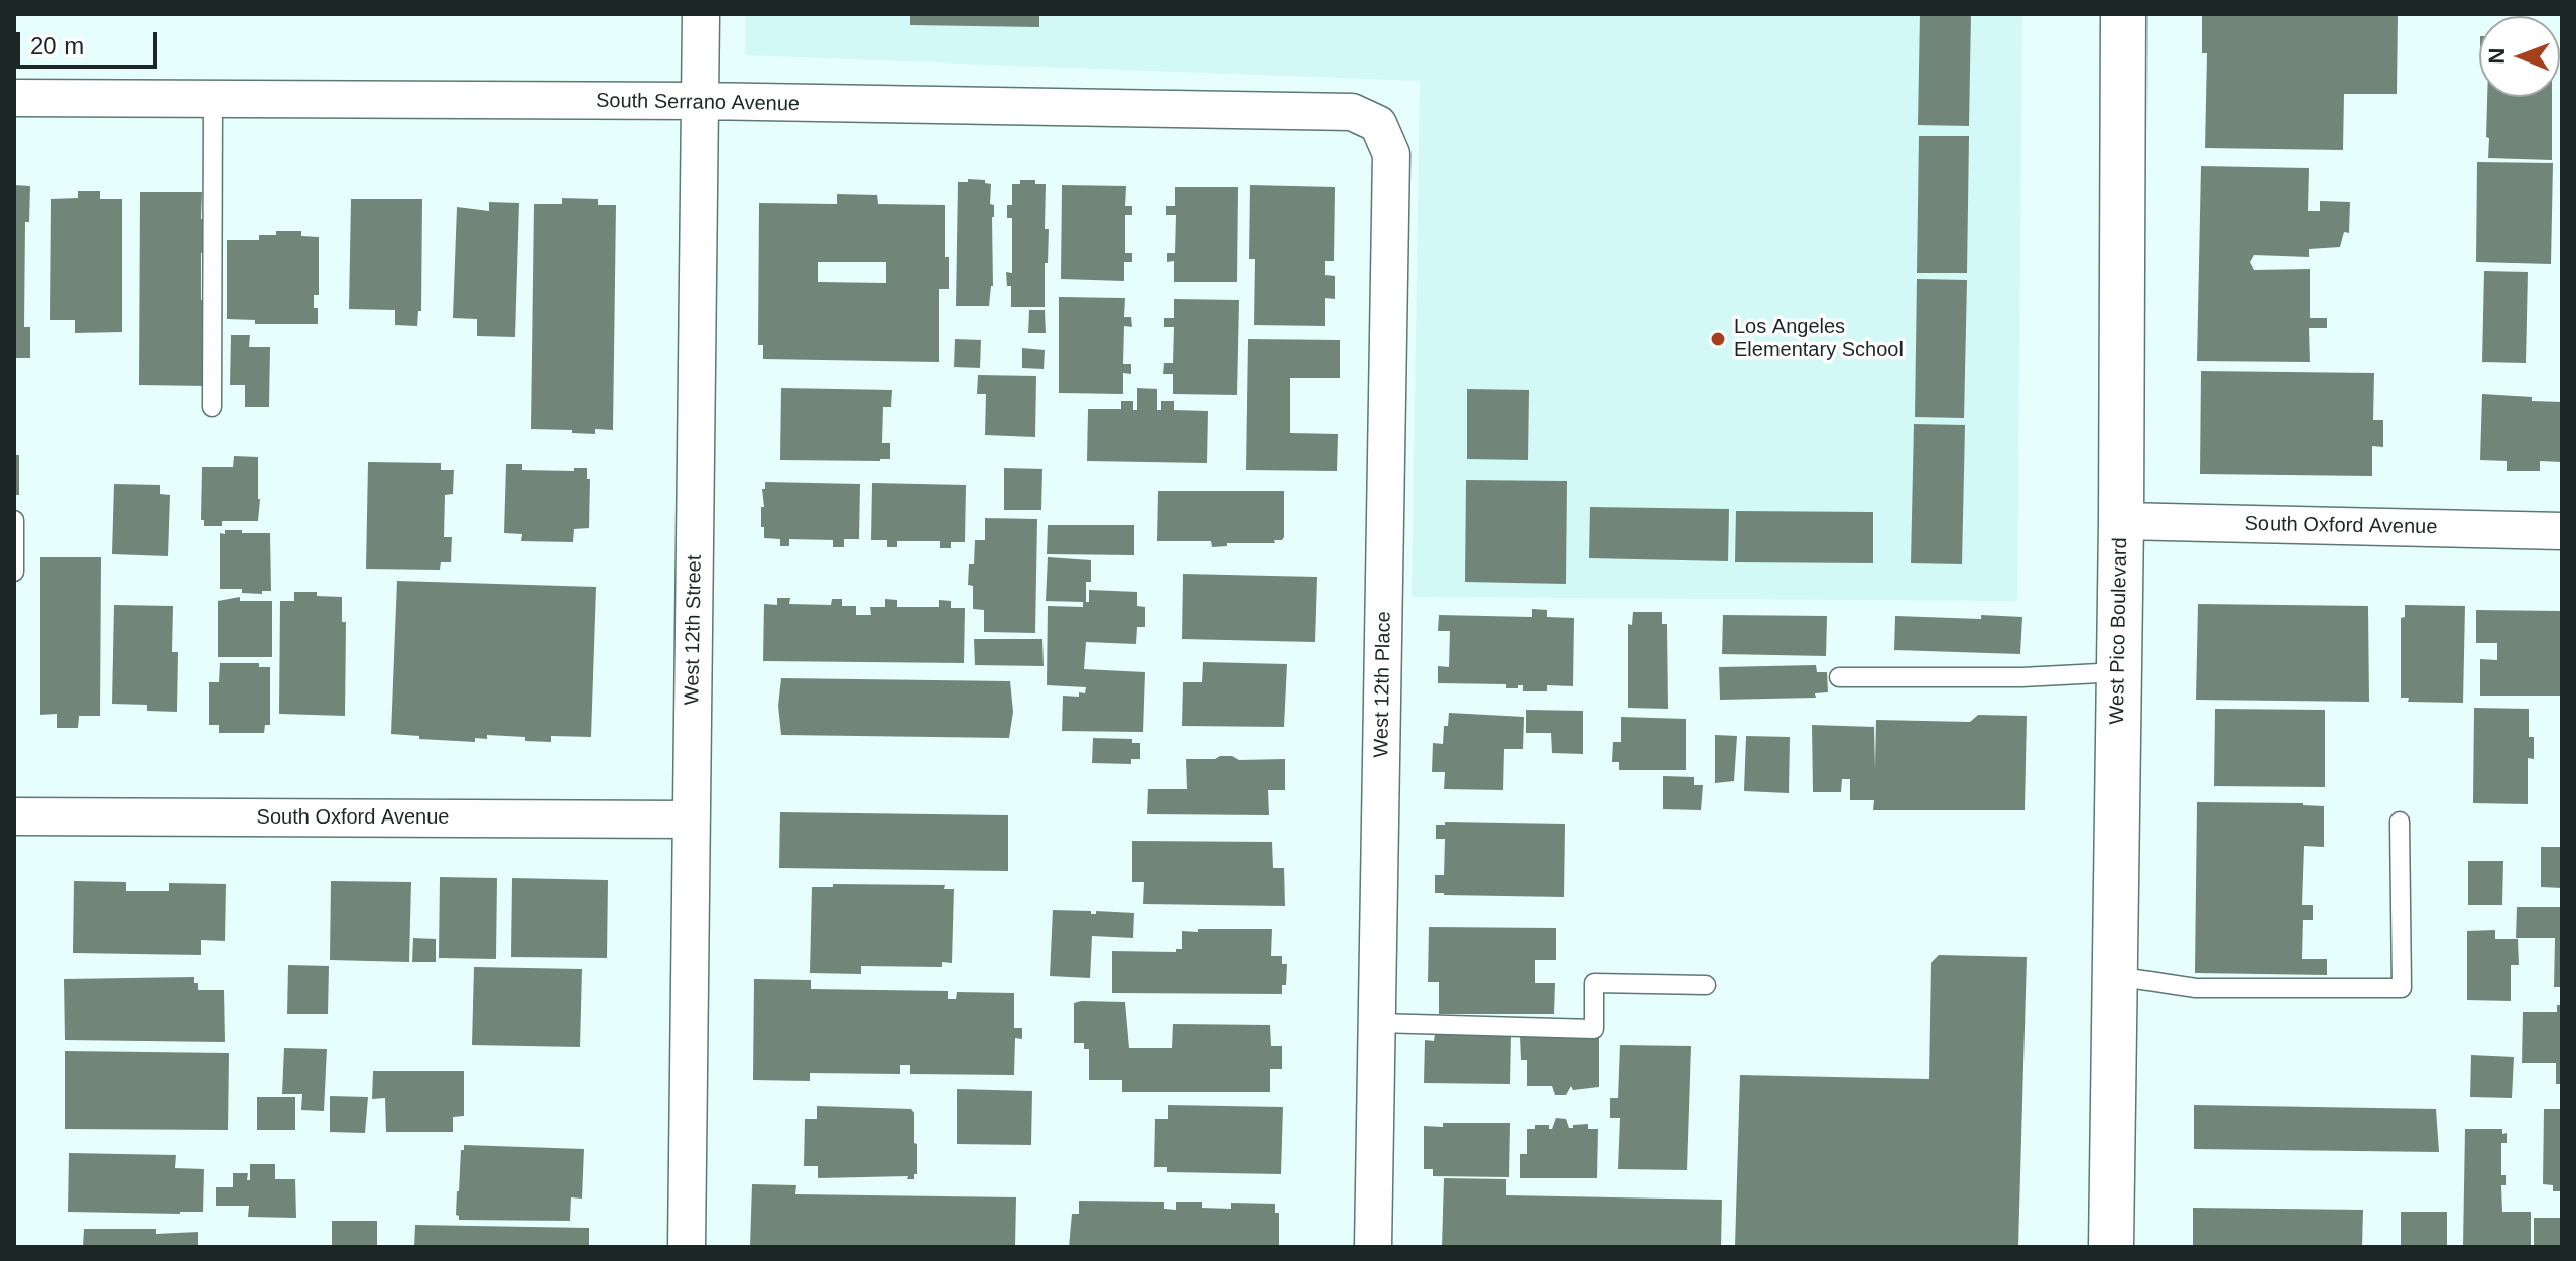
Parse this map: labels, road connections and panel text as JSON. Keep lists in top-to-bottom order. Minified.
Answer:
{"streets":{"main road":["West Pico Boulevard"],"street":["South Serrano Avenue","South Oxford Avenue","West 12th Street","West 12th Place"]},"crossings":[["South Serrano Avenue","West 12th Street"],["South Serrano Avenue","West 12th Place"],["South Oxford Avenue","West 12th Street"],["South Oxford Avenue","West Pico Boulevard"]],"places":["Los Angeles Elementary School"],"scale_bar":"20 m","north":"left"}
